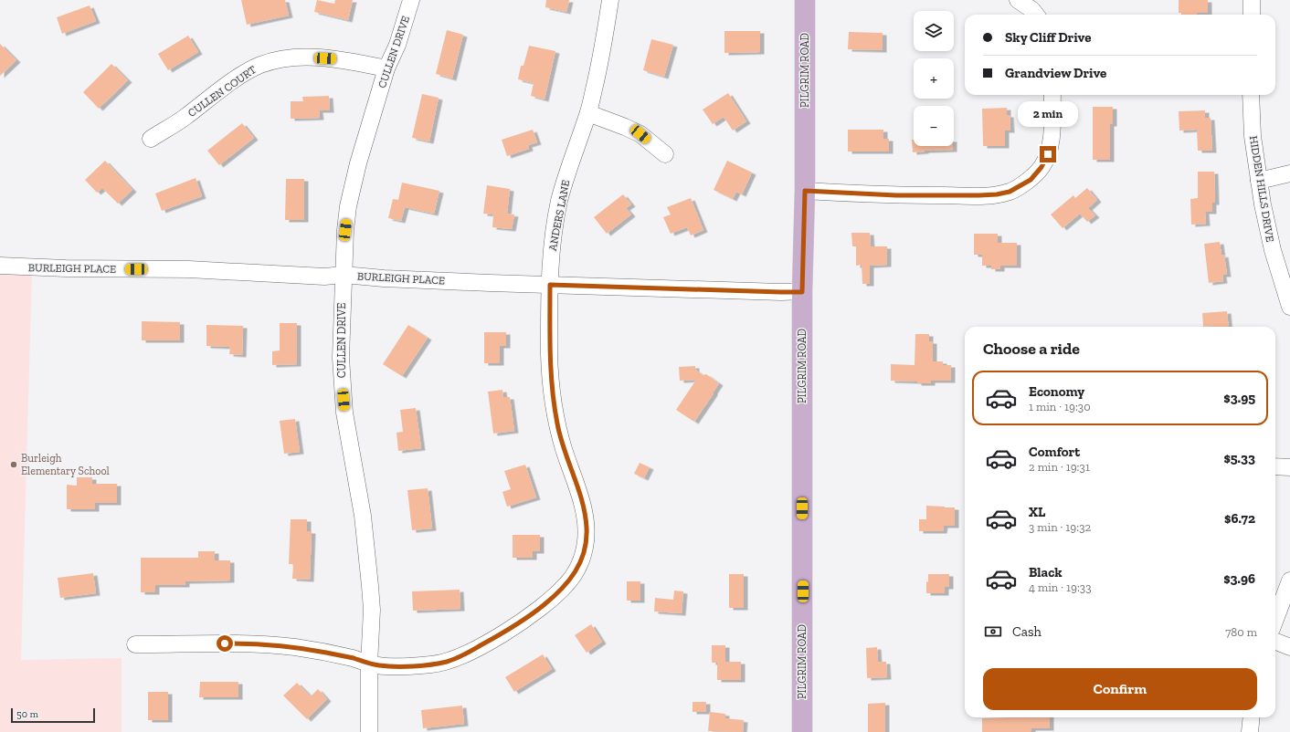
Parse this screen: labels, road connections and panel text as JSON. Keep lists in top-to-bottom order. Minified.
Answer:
{"streets":{"main road":["PILGRIM ROAD"],"street":["CULLEN DRIVE","CULLEN COURT","HIDDEN HILLS DRIVE","ANDERS LANE","BURLEIGH PLACE"]},"crossings":[["CULLEN DRIVE","CULLEN COURT"],["CULLEN DRIVE","ANDERS LANE"],["CULLEN DRIVE","BURLEIGH PLACE"],["PILGRIM ROAD","BURLEIGH PLACE"],["ANDERS LANE","BURLEIGH PLACE"]],"places":["Burleigh Elementary School"],"scale_bar":"50 m","page":{"map_buttons":["+","−"],"banner":["Sky Cliff Drive","Grandview Drive"],"bubble":"2 min","heading":"Choose a ride","list":[{"name":"Economy","note":"1 min · 19:30","value":"$3.95"},{"name":"Comfort","note":"2 min · 19:31","value":"$5.33"},{"name":"XL","note":"3 min · 19:32","value":"$6.72"},{"name":"Black","note":"4 min · 19:33","value":"$3.96"}],"pay":["Cash","780 m"],"buttons":"Confirm","scale":"50 m"}}
